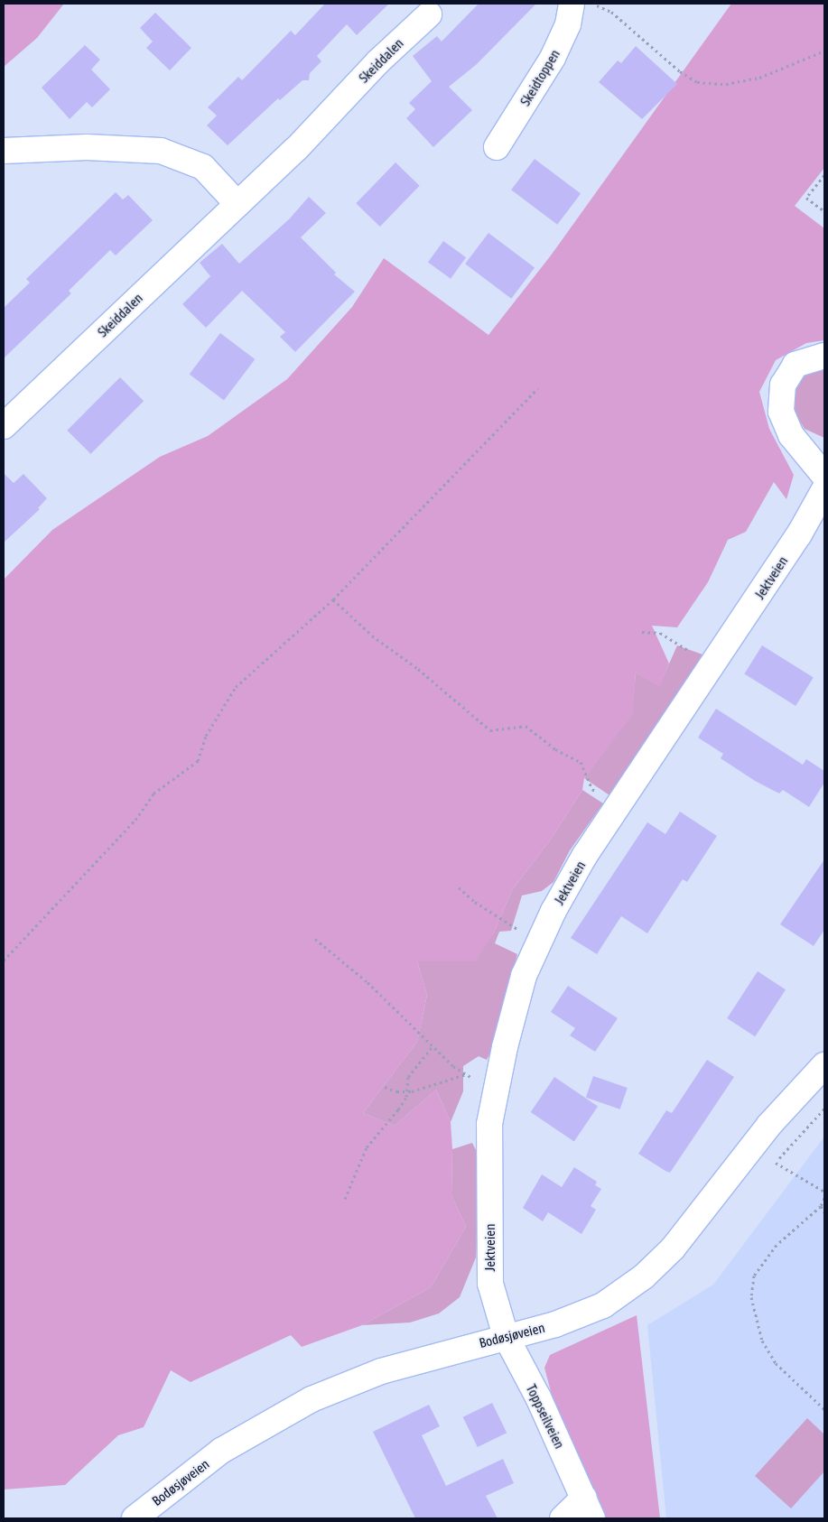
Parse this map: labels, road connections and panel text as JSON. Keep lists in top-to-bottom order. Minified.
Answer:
{"streets":{"street":["Skeiddalen","Skeidtoppen","Jektveien","Bodøsjøveien","Toppseilveien"]},"crossings":[["Jektveien","Bodøsjøveien"],["Jektveien","Toppseilveien"],["Bodøsjøveien","Toppseilveien"]]}
